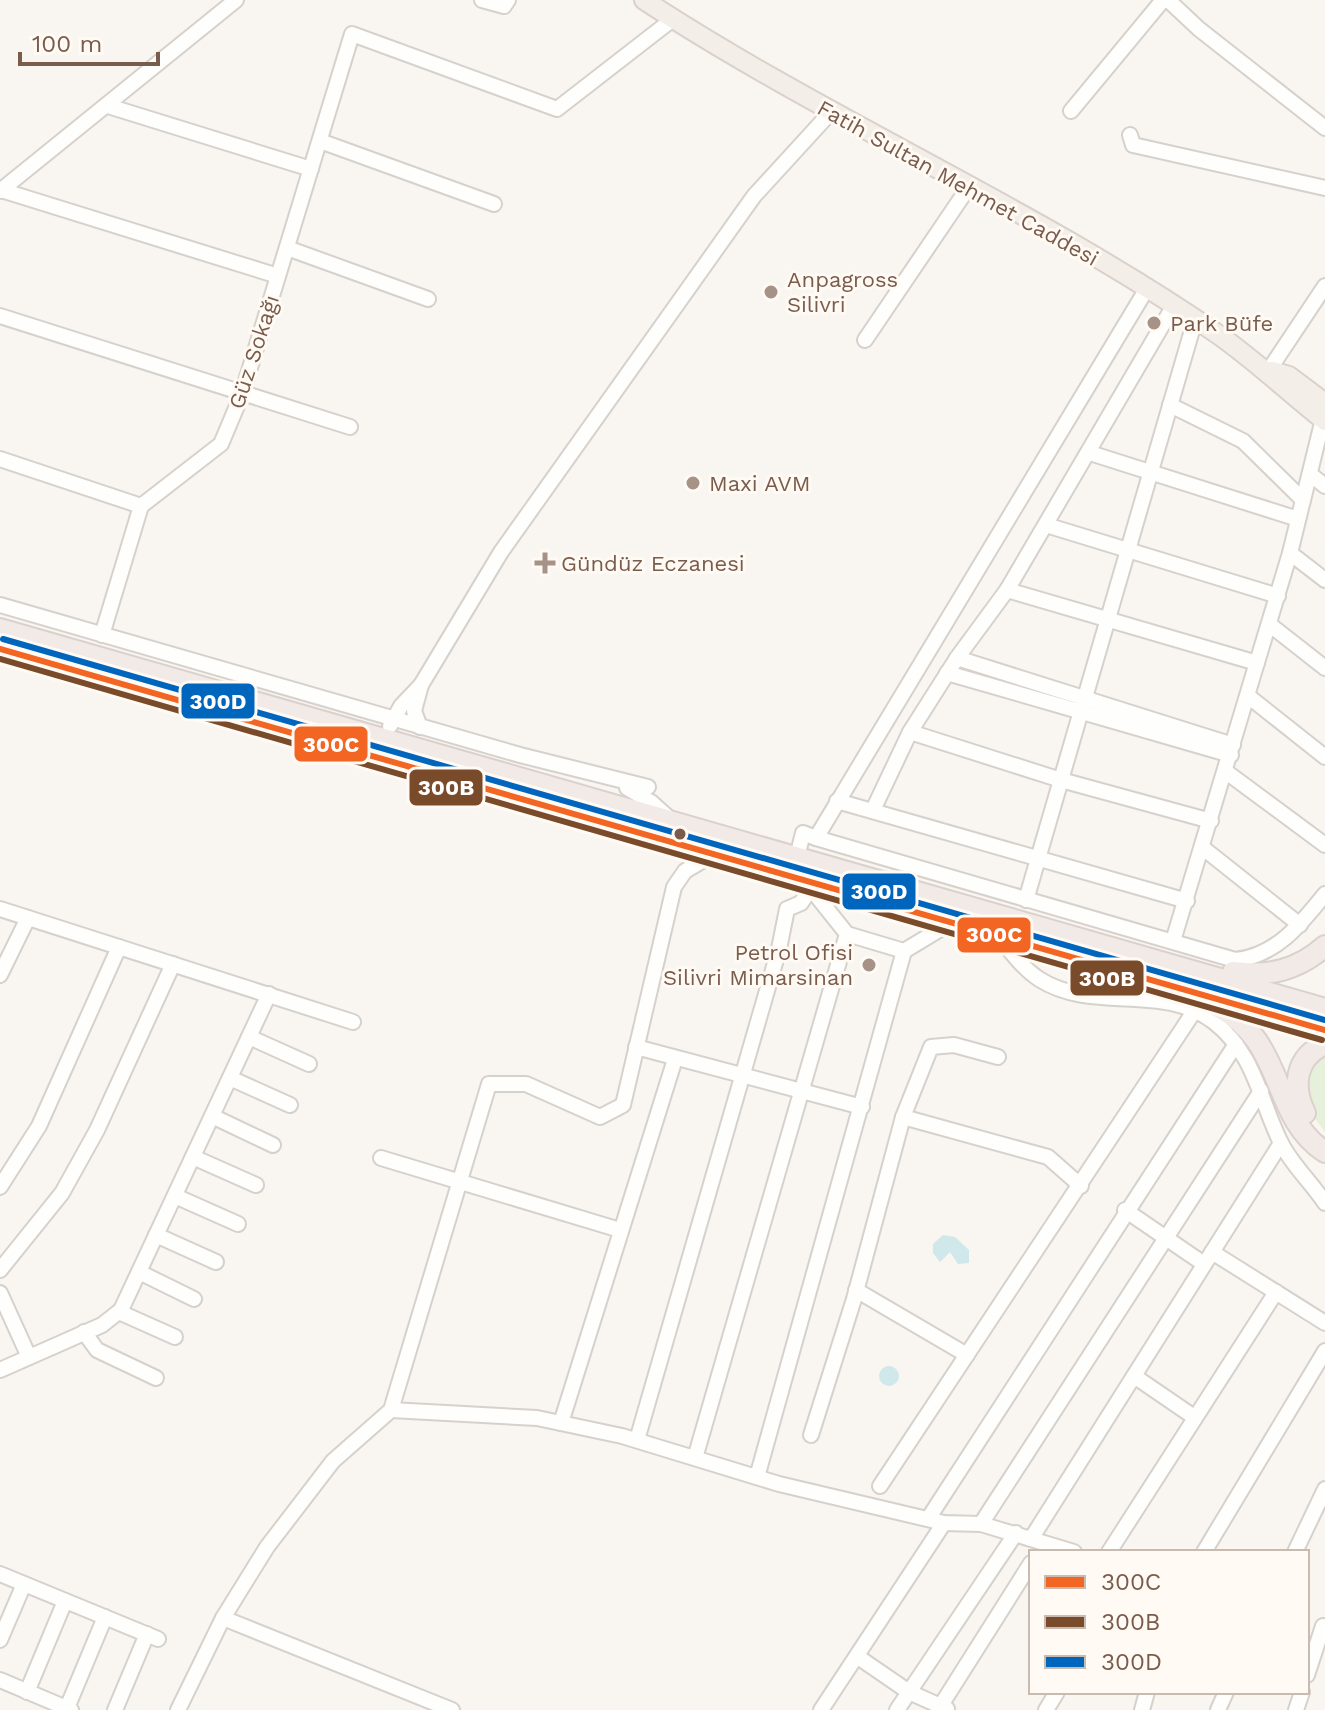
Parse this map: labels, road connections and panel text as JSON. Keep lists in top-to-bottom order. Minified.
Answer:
{"streets":{"main road":["Fatih Sultan Mehmet Caddesi"],"street":["Güz Sokağı"]},"crossings":[["Fatih Sultan Mehmet Caddesi","Güz Sokağı"]],"places":{"other":["Anpagross Silivri","Park Büfe","Maxi AVM","Petrol Ofisi Silivri Mimarsinan"],"health":["Gündüz Eczanesi"]},"lines":["transit line 300D","transit line 300C","transit line 300B"],"legend":["300C","300B","300D"],"scale_bar":"100 m"}
